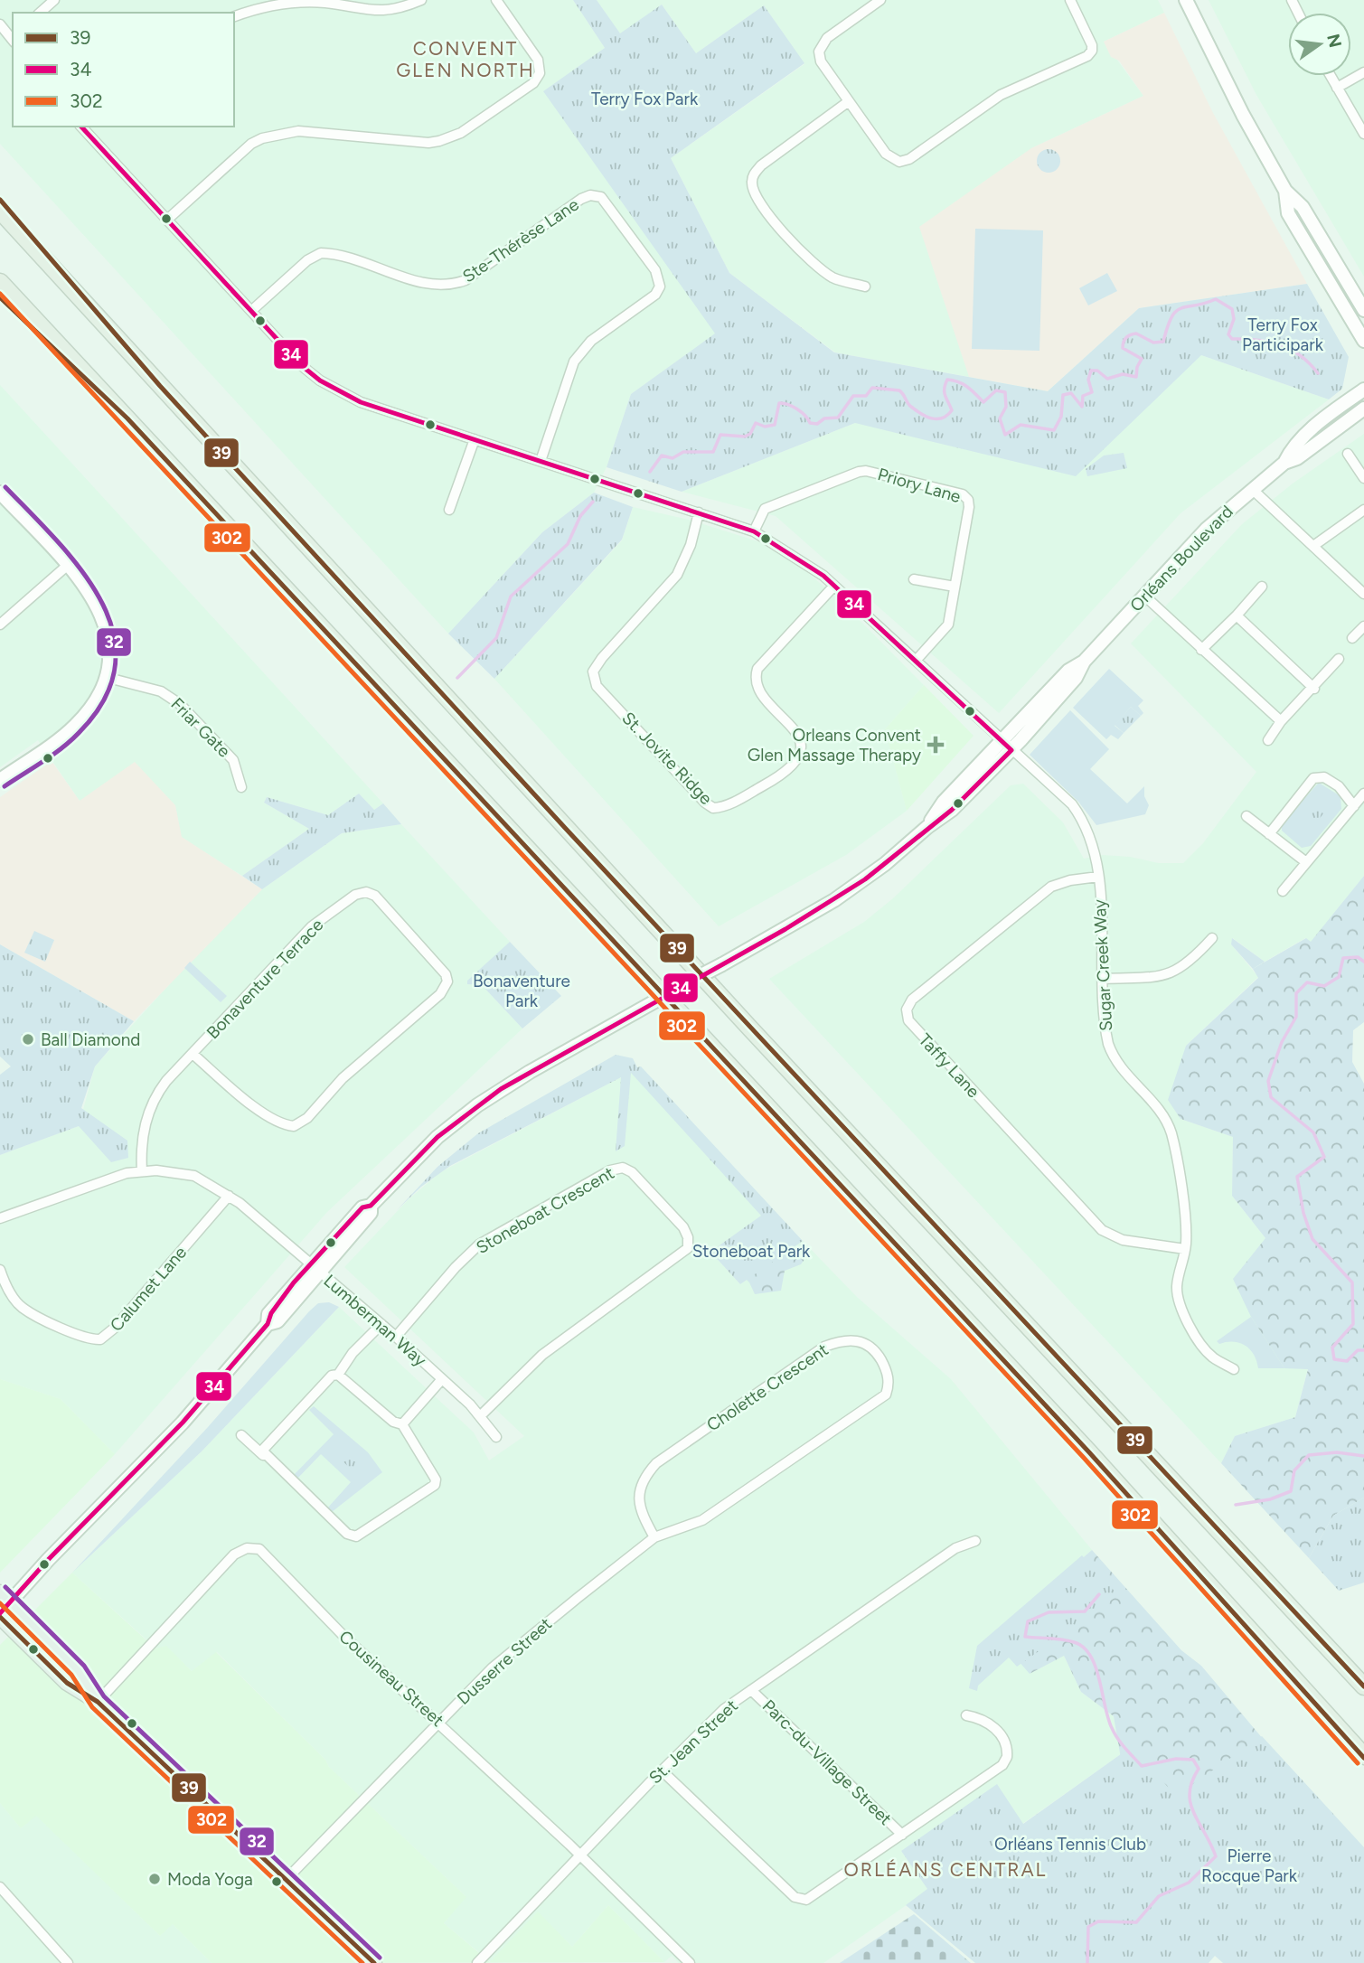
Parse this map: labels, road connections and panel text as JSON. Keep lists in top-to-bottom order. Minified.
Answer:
{"streets":{"main road":["Orléans Boulevard"],"street":["Ste-Thérèse Lane","Priory Lane","Friar Gate","St. Jovite Ridge","Sugar Creek Way","Bonaventure Terrace","Taffy Lane","Stoneboat Crescent","Calumet Lane","Lumberman Way","Cholette Crescent","Dusserre Street","Cousineau Street","St. Jean Street","Parc-du-Village Street"]},"crossings":[["Ste-Thérèse Lane","Sugar Creek Way"],["Priory Lane","Sugar Creek Way"],["Orléans Boulevard","Sugar Creek Way"],["Orléans Boulevard","Lumberman Way"],["St. Jovite Ridge","Sugar Creek Way"],["Sugar Creek Way","Taffy Lane"],["Bonaventure Terrace","Lumberman Way"],["Stoneboat Crescent","Lumberman Way"],["Calumet Lane","Lumberman Way"],["Cholette Crescent","Dusserre Street"],["Dusserre Street","Cousineau Street"],["Cousineau Street","St. Jean Street"],["St. Jean Street","Parc-du-Village Street"]],"districts":["CONVENT GLEN NORTH","ORLÉANS CENTRAL"],"parks":["Terry Fox Park","Terry Fox Participark","Bonaventure Park","Stoneboat Park","Orléans Tennis Club","Pierre Rocque Park"],"places":{"health":["Orleans Convent Glen Massage Therapy"],"other":["Ball Diamond","Moda Yoga"]},"lines":["transit line 34","transit line 39","transit line 302","transit line 32"],"legend":["39","34","302"],"north":"right"}
